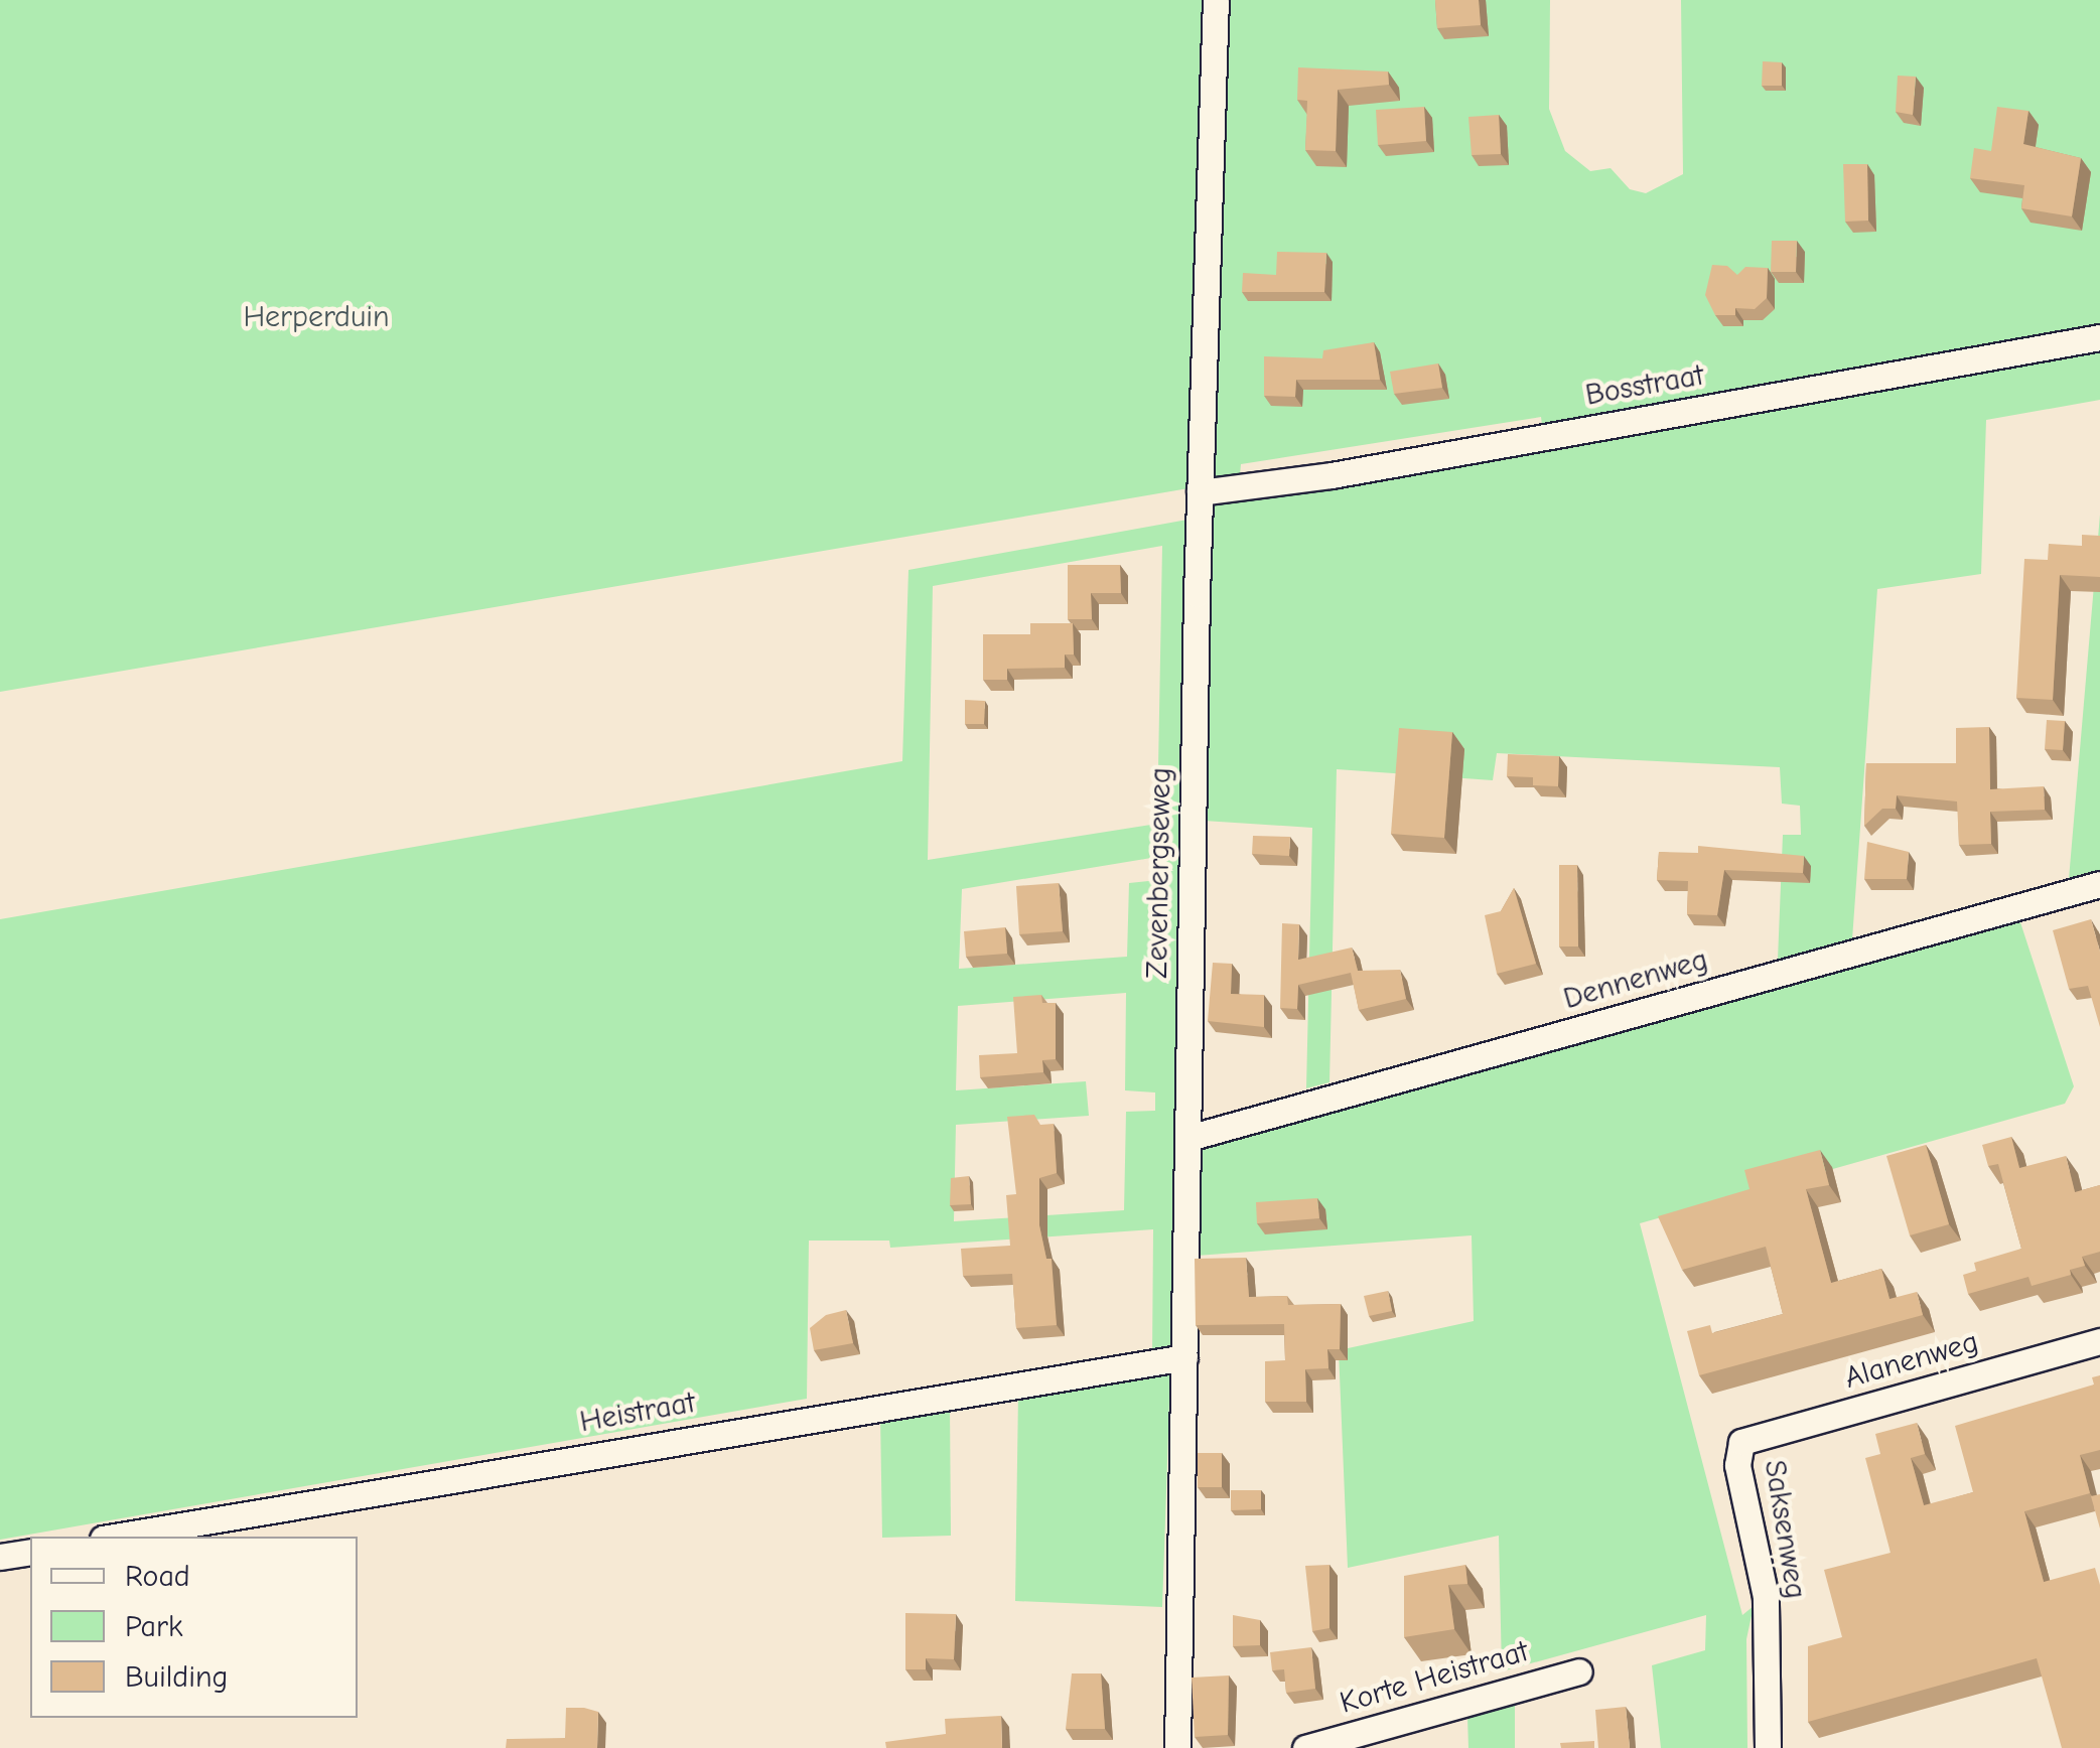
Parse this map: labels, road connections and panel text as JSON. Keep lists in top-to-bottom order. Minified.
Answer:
{"streets":{"street":["Bosstraat","Zevenbergseweg","Dennenweg","Alanenweg","Heistraat","Saksenweg","Korte Heistraat"]},"crossings":[["Bosstraat","Zevenbergseweg"],["Zevenbergseweg","Dennenweg"],["Zevenbergseweg","Heistraat"],["Alanenweg","Saksenweg"]],"parks":["Herperduin"],"legend":["Road","Park","Building"]}
